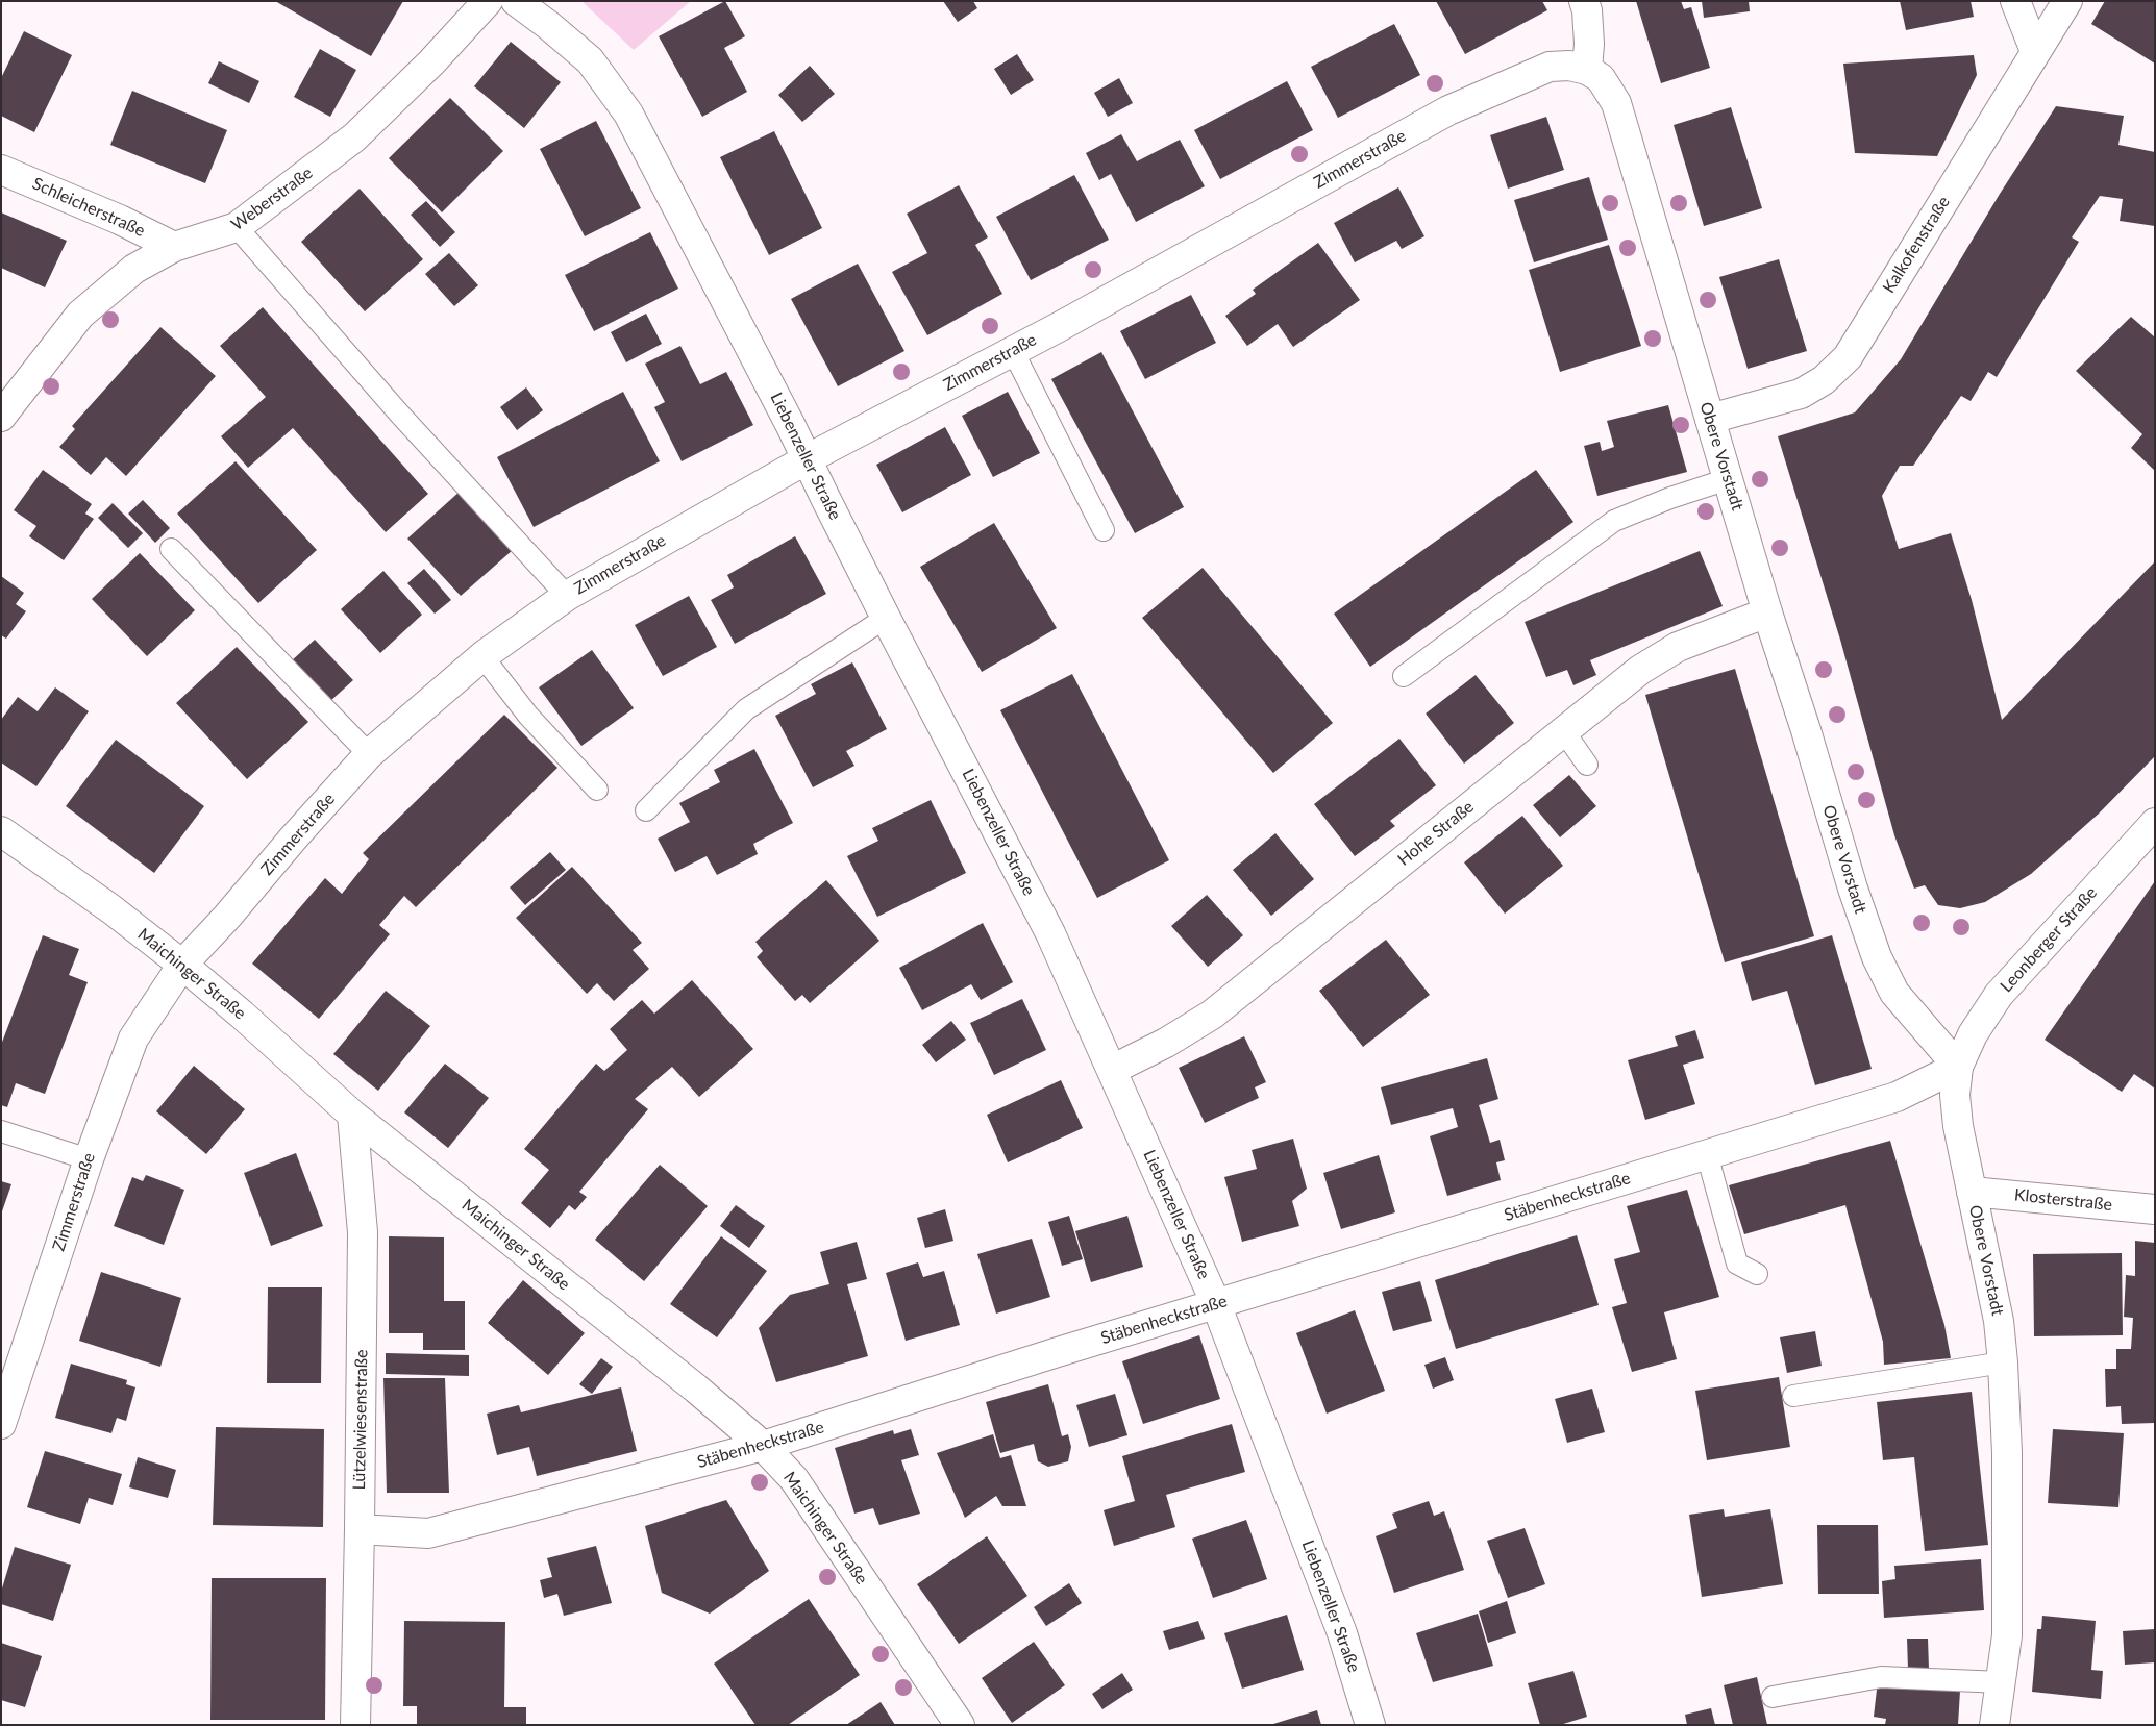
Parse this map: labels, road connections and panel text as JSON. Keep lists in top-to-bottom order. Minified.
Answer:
{"streets":{"street":["Zimmerstraße","Weberstraße","Schleicherstraße","Kalkofenstraße","Liebenzeller Straße","Obere Vorstadt","Hohe Straße","Leonberger Straße","Maichinger Straße","Stäbenheckstraße","Klosterstraße","Lützelwiesenstraße"]},"crossings":[["Zimmerstraße","Liebenzeller Straße"],["Zimmerstraße","Obere Vorstadt"],["Zimmerstraße","Maichinger Straße"],["Weberstraße","Schleicherstraße"],["Kalkofenstraße","Obere Vorstadt"],["Liebenzeller Straße","Hohe Straße"],["Liebenzeller Straße","Stäbenheckstraße"],["Obere Vorstadt","Hohe Straße"],["Obere Vorstadt","Leonberger Straße"],["Obere Vorstadt","Stäbenheckstraße"],["Obere Vorstadt","Klosterstraße"],["Leonberger Straße","Stäbenheckstraße"],["Maichinger Straße","Stäbenheckstraße"],["Maichinger Straße","Lützelwiesenstraße"],["Stäbenheckstraße","Lützelwiesenstraße"]]}
